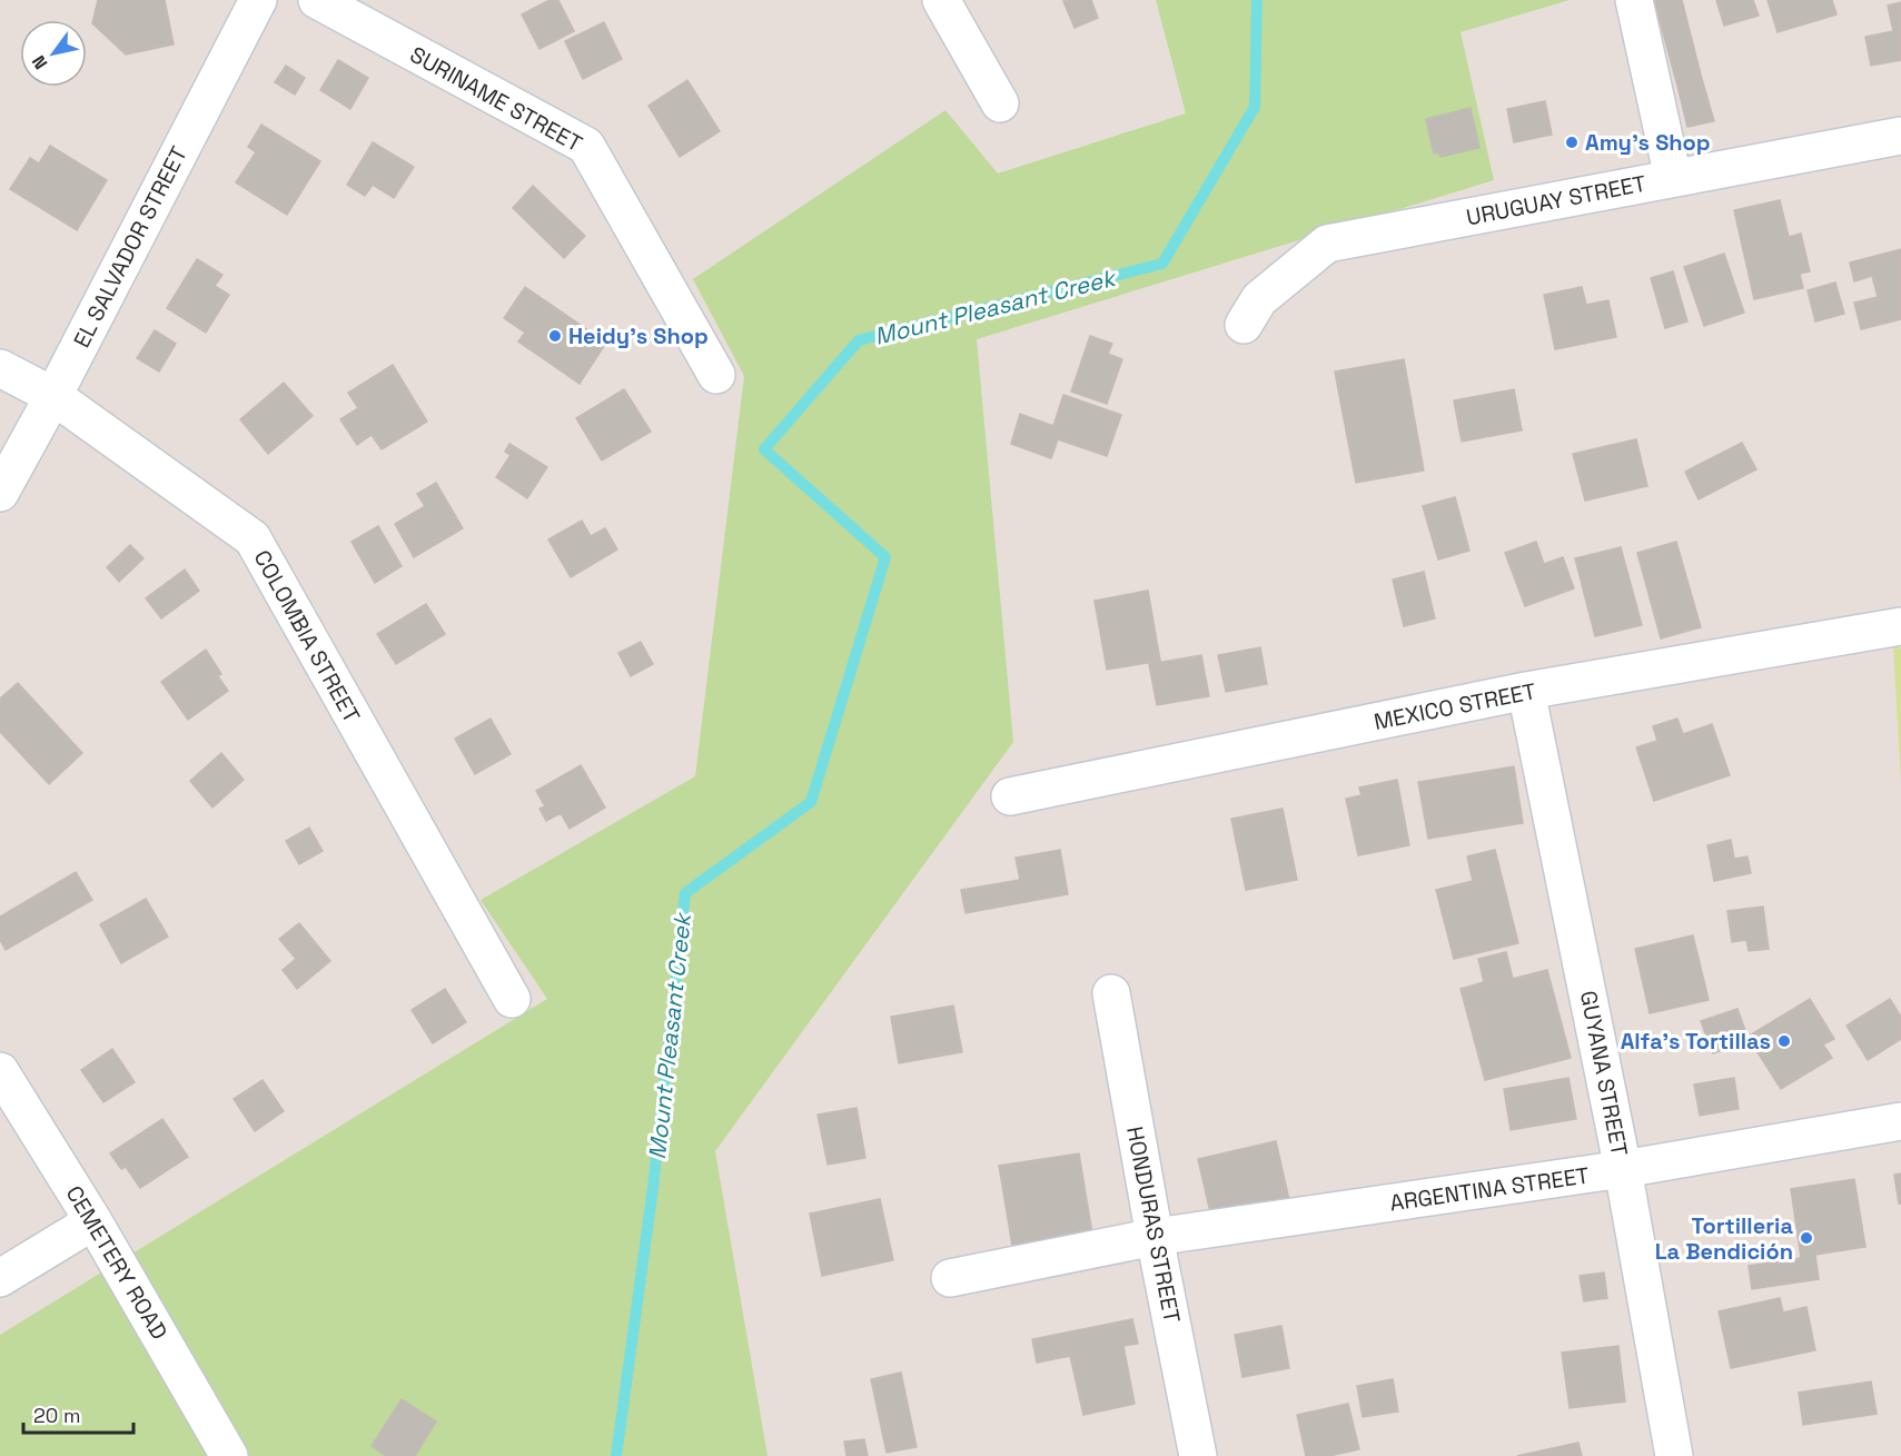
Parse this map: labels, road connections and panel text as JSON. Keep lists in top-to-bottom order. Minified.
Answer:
{"streets":{"street":["SURINAME STREET","URUGUAY STREET","EL SALVADOR STREET","COLOMBIA STREET","MEXICO STREET","GUYANA STREET","ARGENTINA STREET","HONDURAS STREET","CEMETERY ROAD"]},"crossings":[["EL SALVADOR STREET","COLOMBIA STREET"],["MEXICO STREET","GUYANA STREET"],["GUYANA STREET","ARGENTINA STREET"],["ARGENTINA STREET","HONDURAS STREET"]],"water":["Mount Pleasant Creek"],"places":["Amy's Shop","Heidy's Shop","Alfa's Tortillas","Tortilleria La Bendición"],"scale_bar":"20 m","north":"bottom left"}
